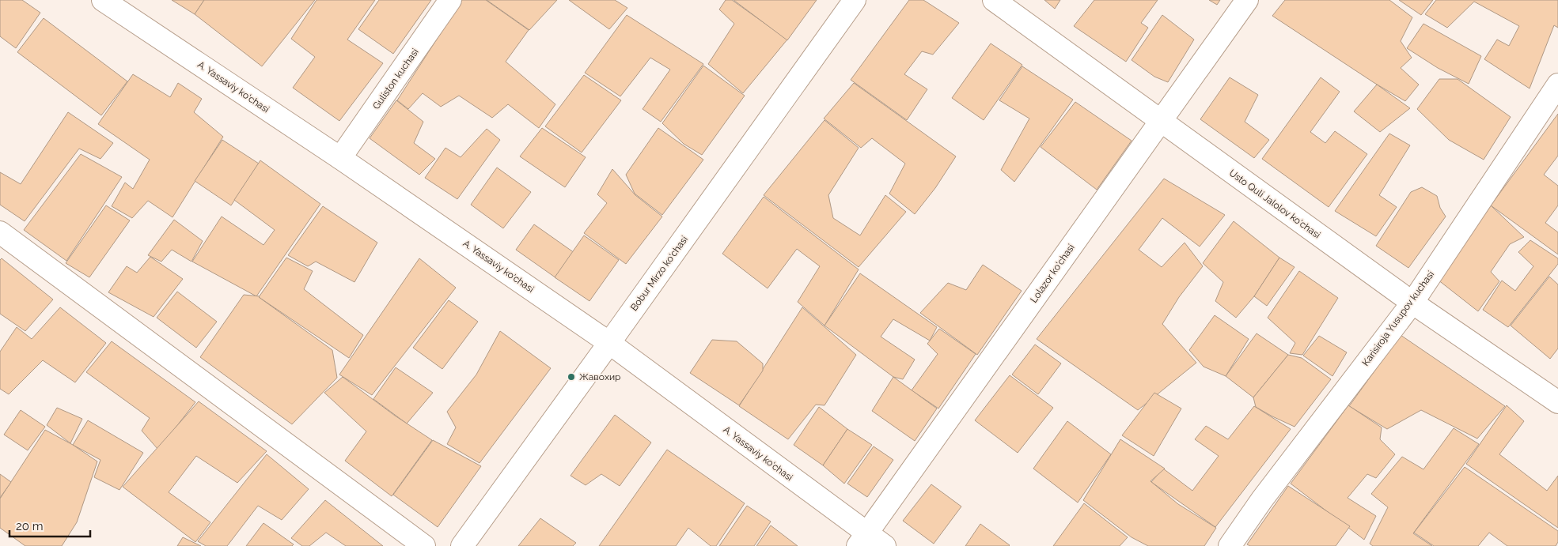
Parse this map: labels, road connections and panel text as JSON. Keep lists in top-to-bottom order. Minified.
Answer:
{"streets":{"street":["Guliston kuchasi","A. Yassaviy ko'chasi","Usto Quli Jalolov ko'chasi","Bobur Mirzo ko'chasi","Lolazor ko'chasi","Karisiroja Yusupov kuchasi"]},"crossings":[["Guliston kuchasi","A. Yassaviy ko'chasi"],["A. Yassaviy ko'chasi","Bobur Mirzo ko'chasi"],["A. Yassaviy ko'chasi","Lolazor ko'chasi"],["Usto Quli Jalolov ko'chasi","Lolazor ko'chasi"],["Usto Quli Jalolov ko'chasi","Karisiroja Yusupov kuchasi"]],"places":["Жавохир"],"scale_bar":"20 m"}
